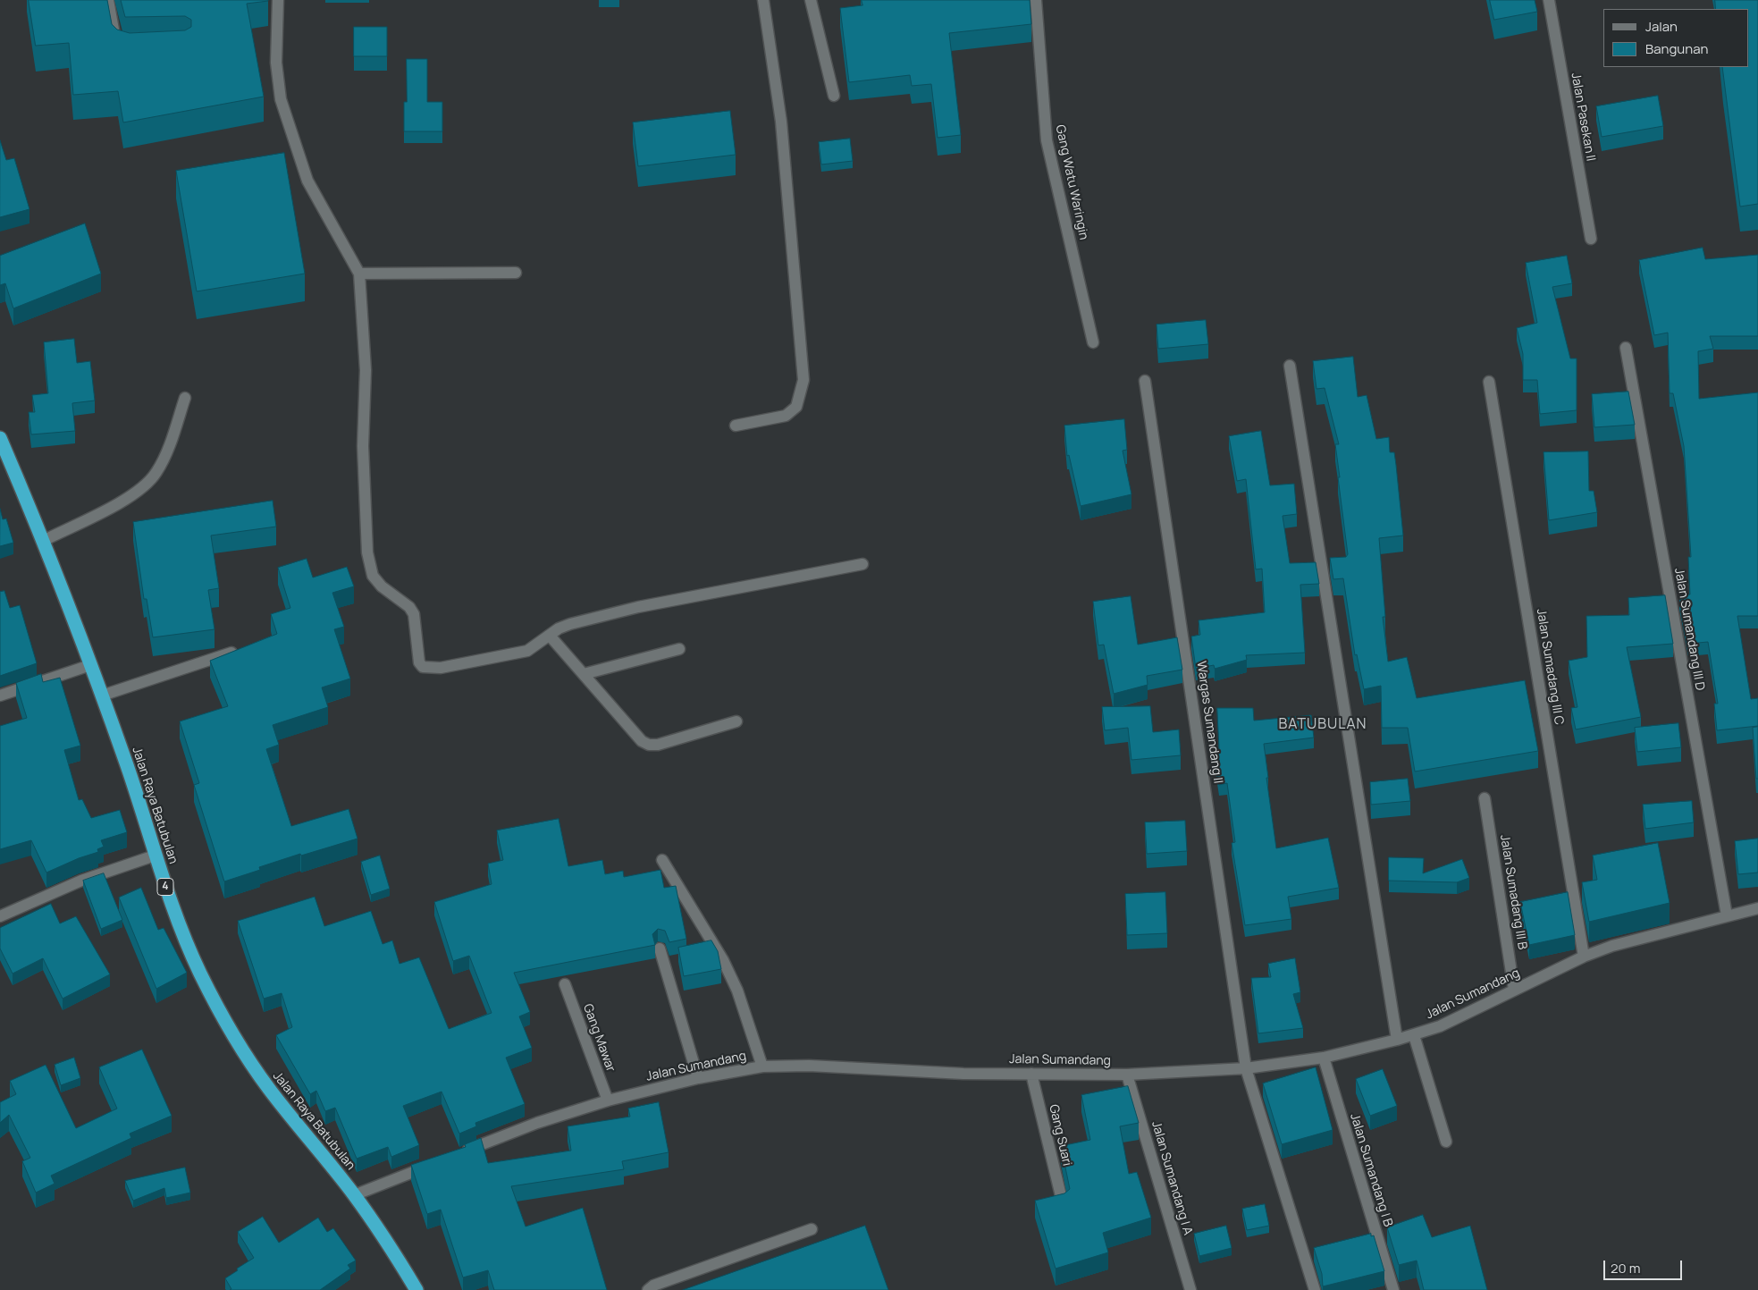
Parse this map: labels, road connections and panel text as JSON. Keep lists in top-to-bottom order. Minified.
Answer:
{"streets":{"highway":["Jalan Raya Batubulan","4"],"street":["Jalan Pasekan II","Gang Watu Waringin","Jalan Sumandang III D","Jalan Sumadang III C","Wargas Sumandang II","Jalan Sumadang III B","Jalan Sumandang","Gang Mawar","Gang Suari","Jalan Sumandang I B","Jalan Sumandang I A"]},"crossings":[["Jalan Sumandang III D","Jalan Sumandang"],["Jalan Sumadang III C","Jalan Sumandang"],["Wargas Sumandang II","Jalan Sumandang"],["Jalan Sumadang III B","Jalan Sumandang"],["Jalan Sumandang","Gang Mawar"],["Jalan Sumandang","Gang Suari"],["Jalan Sumandang","Jalan Sumandang I B"],["Jalan Sumandang","Jalan Sumandang I A"]],"districts":["BATUBULAN"],"legend":["Jalan","Bangunan"],"scale_bar":"20 m"}
